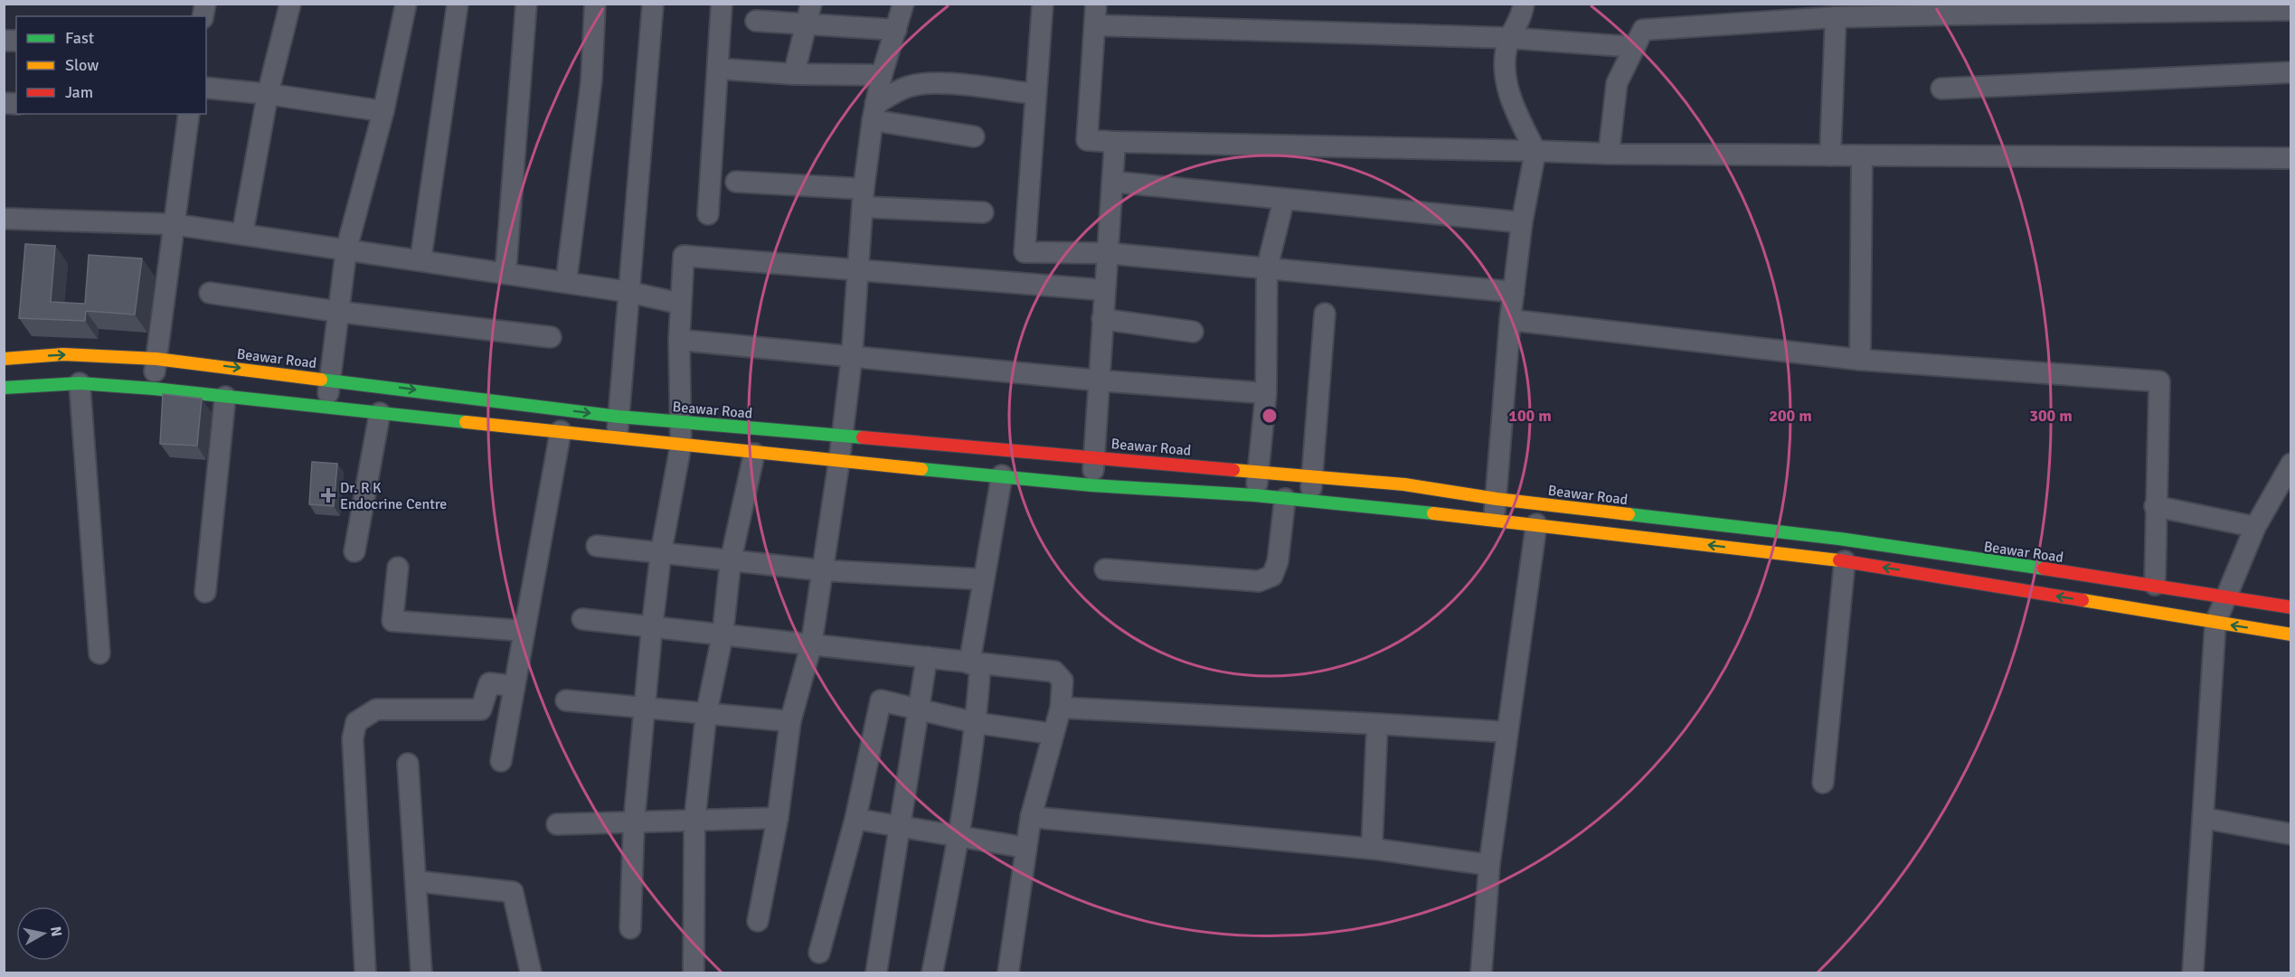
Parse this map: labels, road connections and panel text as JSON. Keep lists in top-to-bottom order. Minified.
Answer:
{"streets":{"main road":["Beawar Road"]},"places":{"health":["Dr. R K Endocrine Centre"]},"legend":["Fast","Slow","Jam"],"north":"right","rings":["100 m","200 m","300 m"]}
